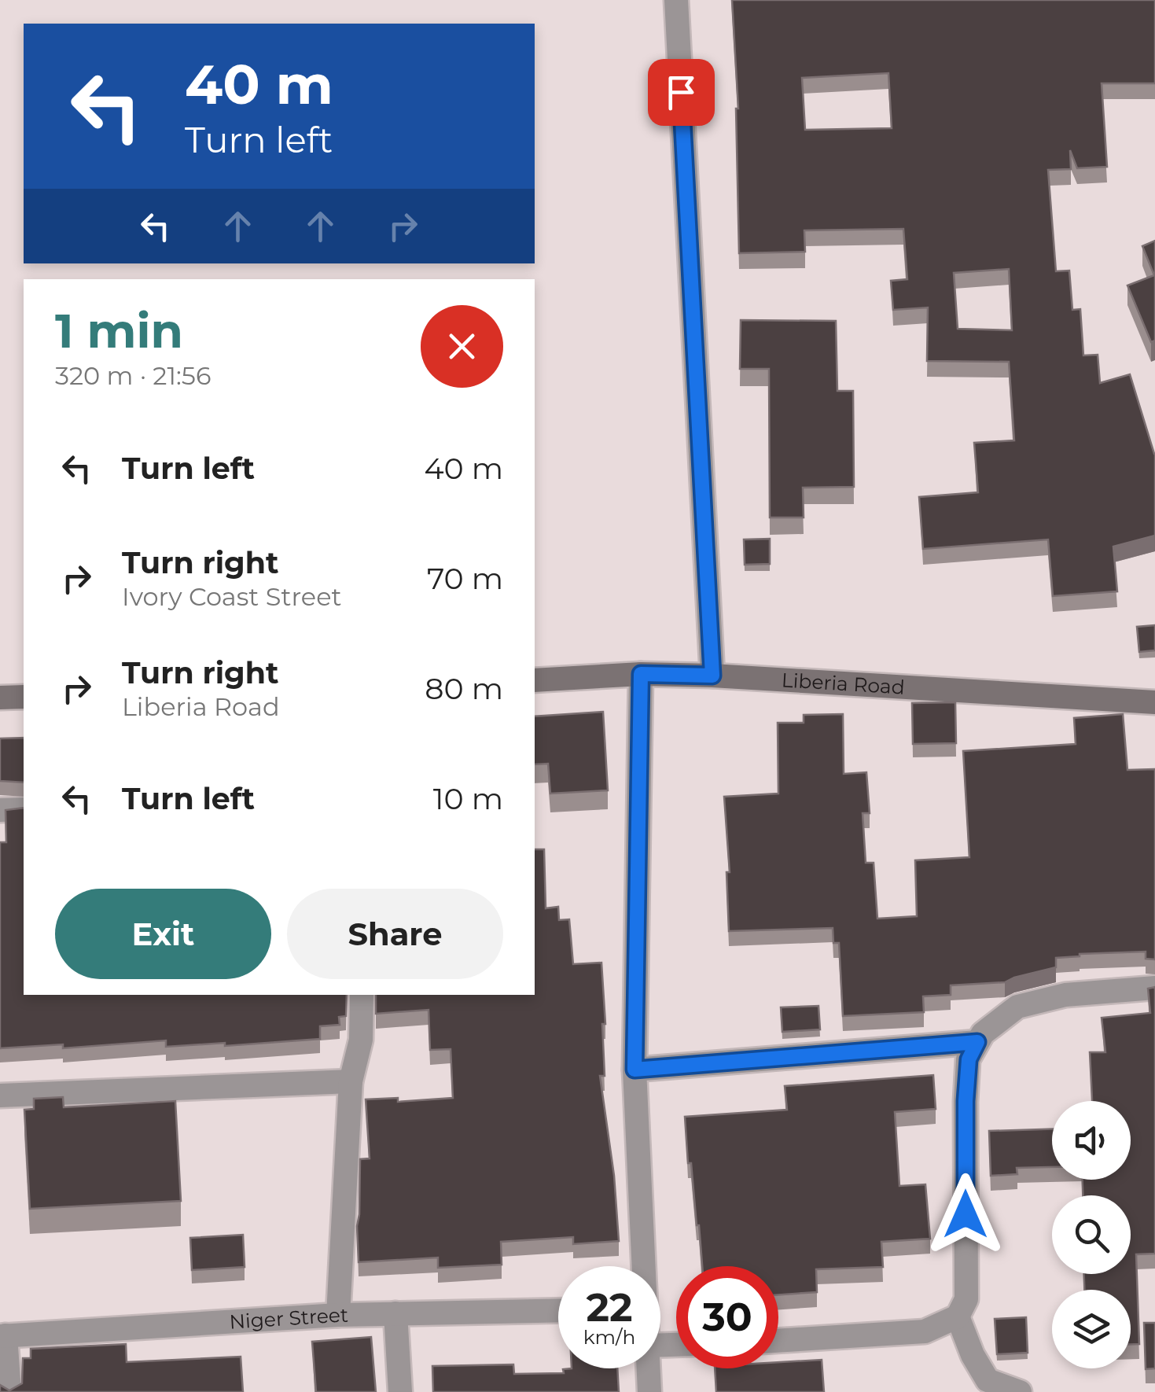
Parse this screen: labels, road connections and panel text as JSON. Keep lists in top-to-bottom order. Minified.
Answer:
{"streets":{"street":["Liberia Road","Niger Street"]},"page":{"turn":["40 m","Turn left"],"heading":["1 min","320 m · 21:56"],"list":[{"name":"Turn left","value":"40 m"},{"name":"Turn right","note":"Ivory Coast Street","value":"70 m"},{"name":"Turn right","note":"Liberia Road","value":"80 m"},{"name":"Turn left","value":"10 m"}],"buttons":["Exit","Share"],"speed":"22 km/h","limit":"30"}}
